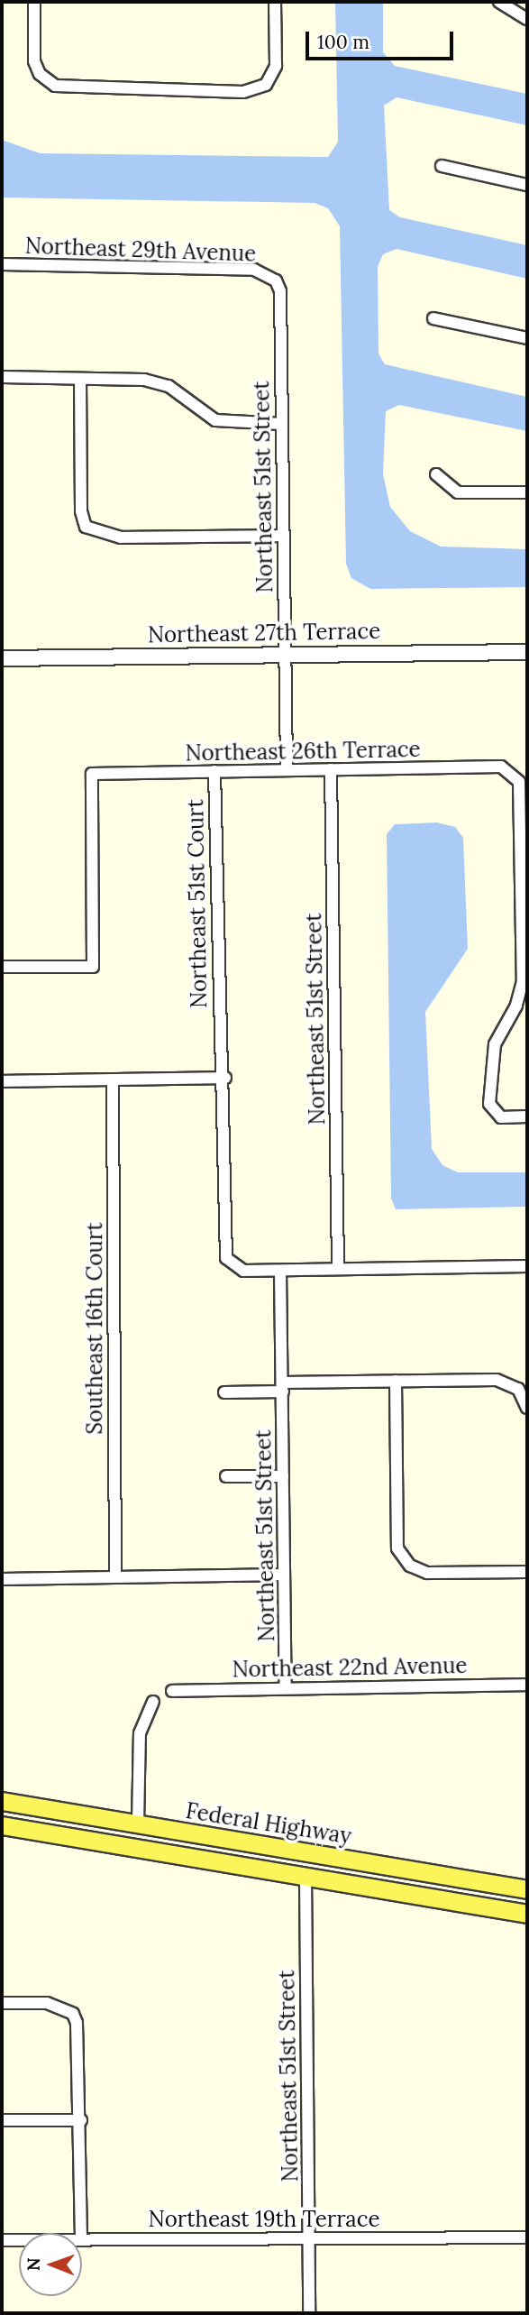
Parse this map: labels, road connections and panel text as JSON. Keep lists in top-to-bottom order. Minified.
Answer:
{"streets":{"main road":["Federal Highway"],"street":["Northeast 29th Avenue","Northeast 51st Street","Northeast 27th Terrace","Northeast 26th Terrace","Northeast 51st Court","Southeast 16th Court","Northeast 22nd Avenue","Northeast 19th Terrace"]},"crossings":[["Northeast 29th Avenue","Northeast 51st Street"],["Northeast 51st Street","Northeast 27th Terrace"],["Northeast 51st Street","Northeast 26th Terrace"],["Northeast 51st Street","Northeast 51st Court"],["Northeast 51st Street","Northeast 22nd Avenue"],["Northeast 51st Street","Federal Highway"],["Northeast 51st Street","Northeast 19th Terrace"],["Northeast 26th Terrace","Northeast 51st Court"]],"scale_bar":"100 m","north":"left"}
